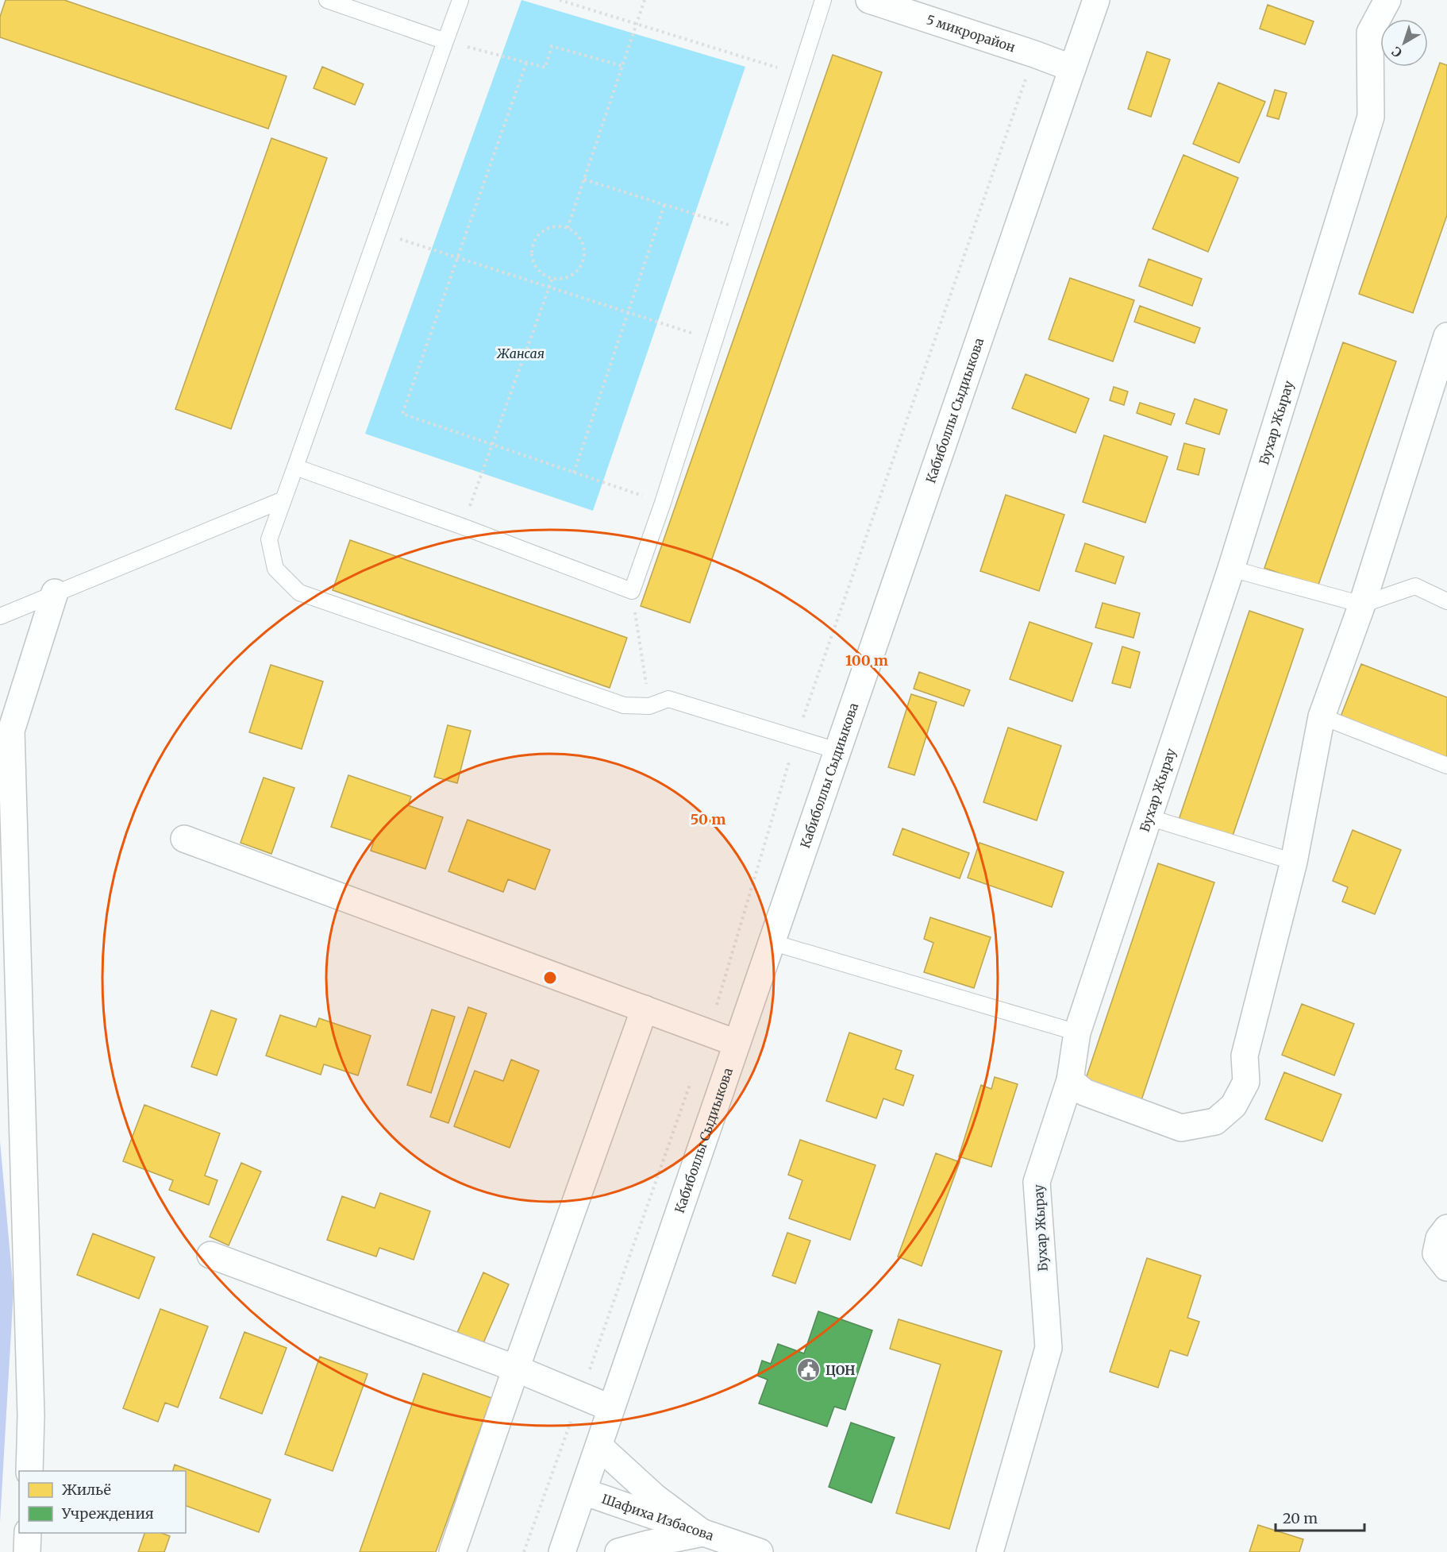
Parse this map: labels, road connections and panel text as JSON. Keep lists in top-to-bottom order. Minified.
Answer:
{"streets":{"street":["5 микрорайон","Кабиболлы Сыдиыкова","Бухар Жырау","Шафиха Избасова"]},"crossings":[["5 микрорайон","Кабиболлы Сыдиыкова"],["Кабиболлы Сыдиыкова","Шафиха Избасова"]],"parks":["Жансая"],"places":{"public building":["ЦОН"]},"legend":["Жильё","Учреждения"],"scale_bar":"20 m","north":"bottom left","rings":["100 m","50 m"]}
